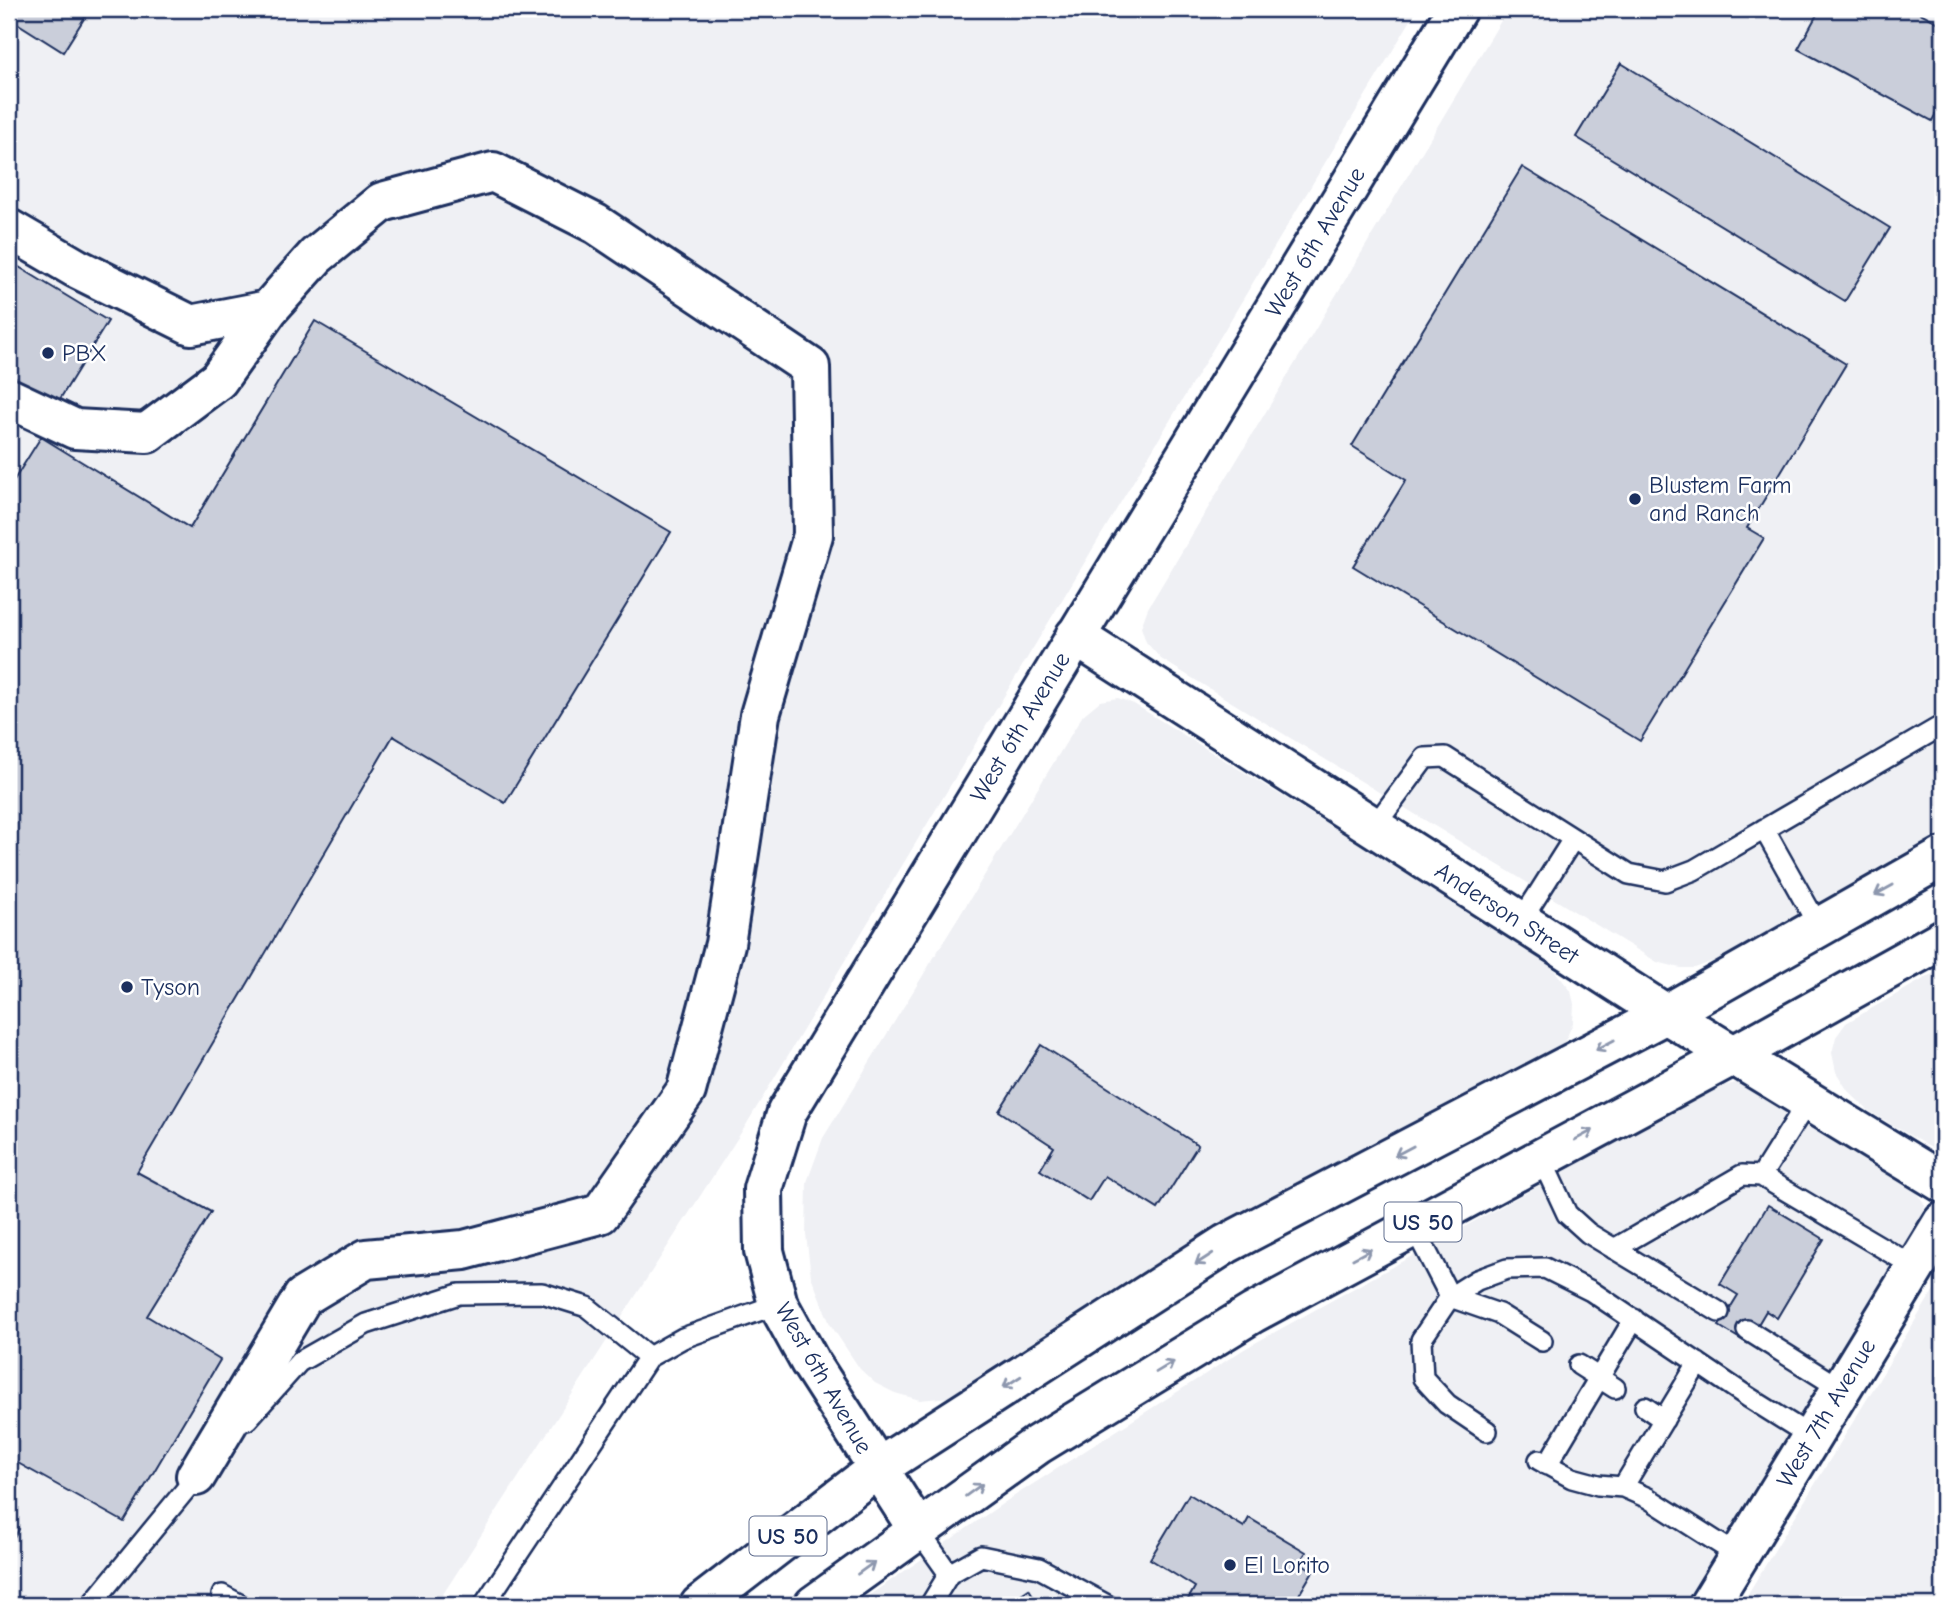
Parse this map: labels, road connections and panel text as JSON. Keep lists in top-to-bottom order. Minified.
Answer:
{"streets":{"street":["West 6th Avenue","Anderson Street","US 50","West 7th Avenue"]},"crossings":[["West 6th Avenue","Anderson Street"],["West 6th Avenue","US 50"],["Anderson Street","US 50"]],"places":["PBX","Blustem Farm and Ranch","Tyson","El Lorito"]}
